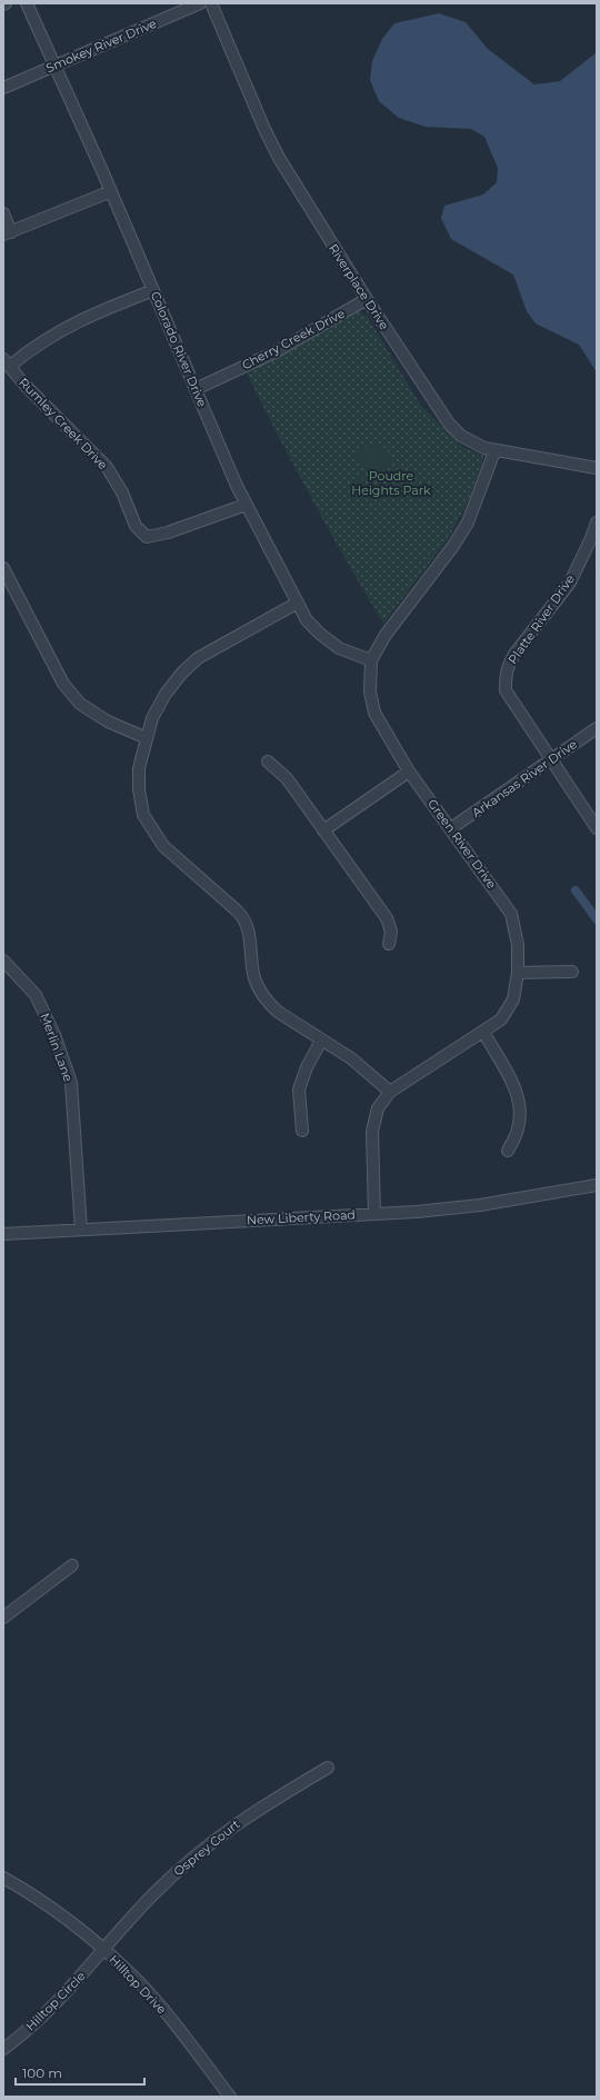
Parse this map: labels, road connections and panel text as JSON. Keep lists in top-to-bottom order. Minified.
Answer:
{"streets":{"street":["Smokey River Drive","Riverplace Drive","Cherry Creek Drive","Colorado River Drive","Rumley Creek Drive","Platte River Drive","Arkansas River Drive","Green River Drive","Merlin Lane","New Liberty Road","Osprey Court","Hilltop Drive","Hilltop Circle"]},"crossings":[["Smokey River Drive","Colorado River Drive"],["Riverplace Drive","Cherry Creek Drive"],["Riverplace Drive","Green River Drive"],["Cherry Creek Drive","Colorado River Drive"],["Colorado River Drive","Rumley Creek Drive"],["Colorado River Drive","Green River Drive"],["Platte River Drive","Arkansas River Drive"],["Arkansas River Drive","Green River Drive"],["Green River Drive","New Liberty Road"],["Merlin Lane","New Liberty Road"],["Osprey Court","Hilltop Drive"],["Osprey Court","Hilltop Circle"],["Hilltop Drive","Hilltop Circle"]],"parks":["Poudre Heights Park"],"scale_bar":"100 m"}
